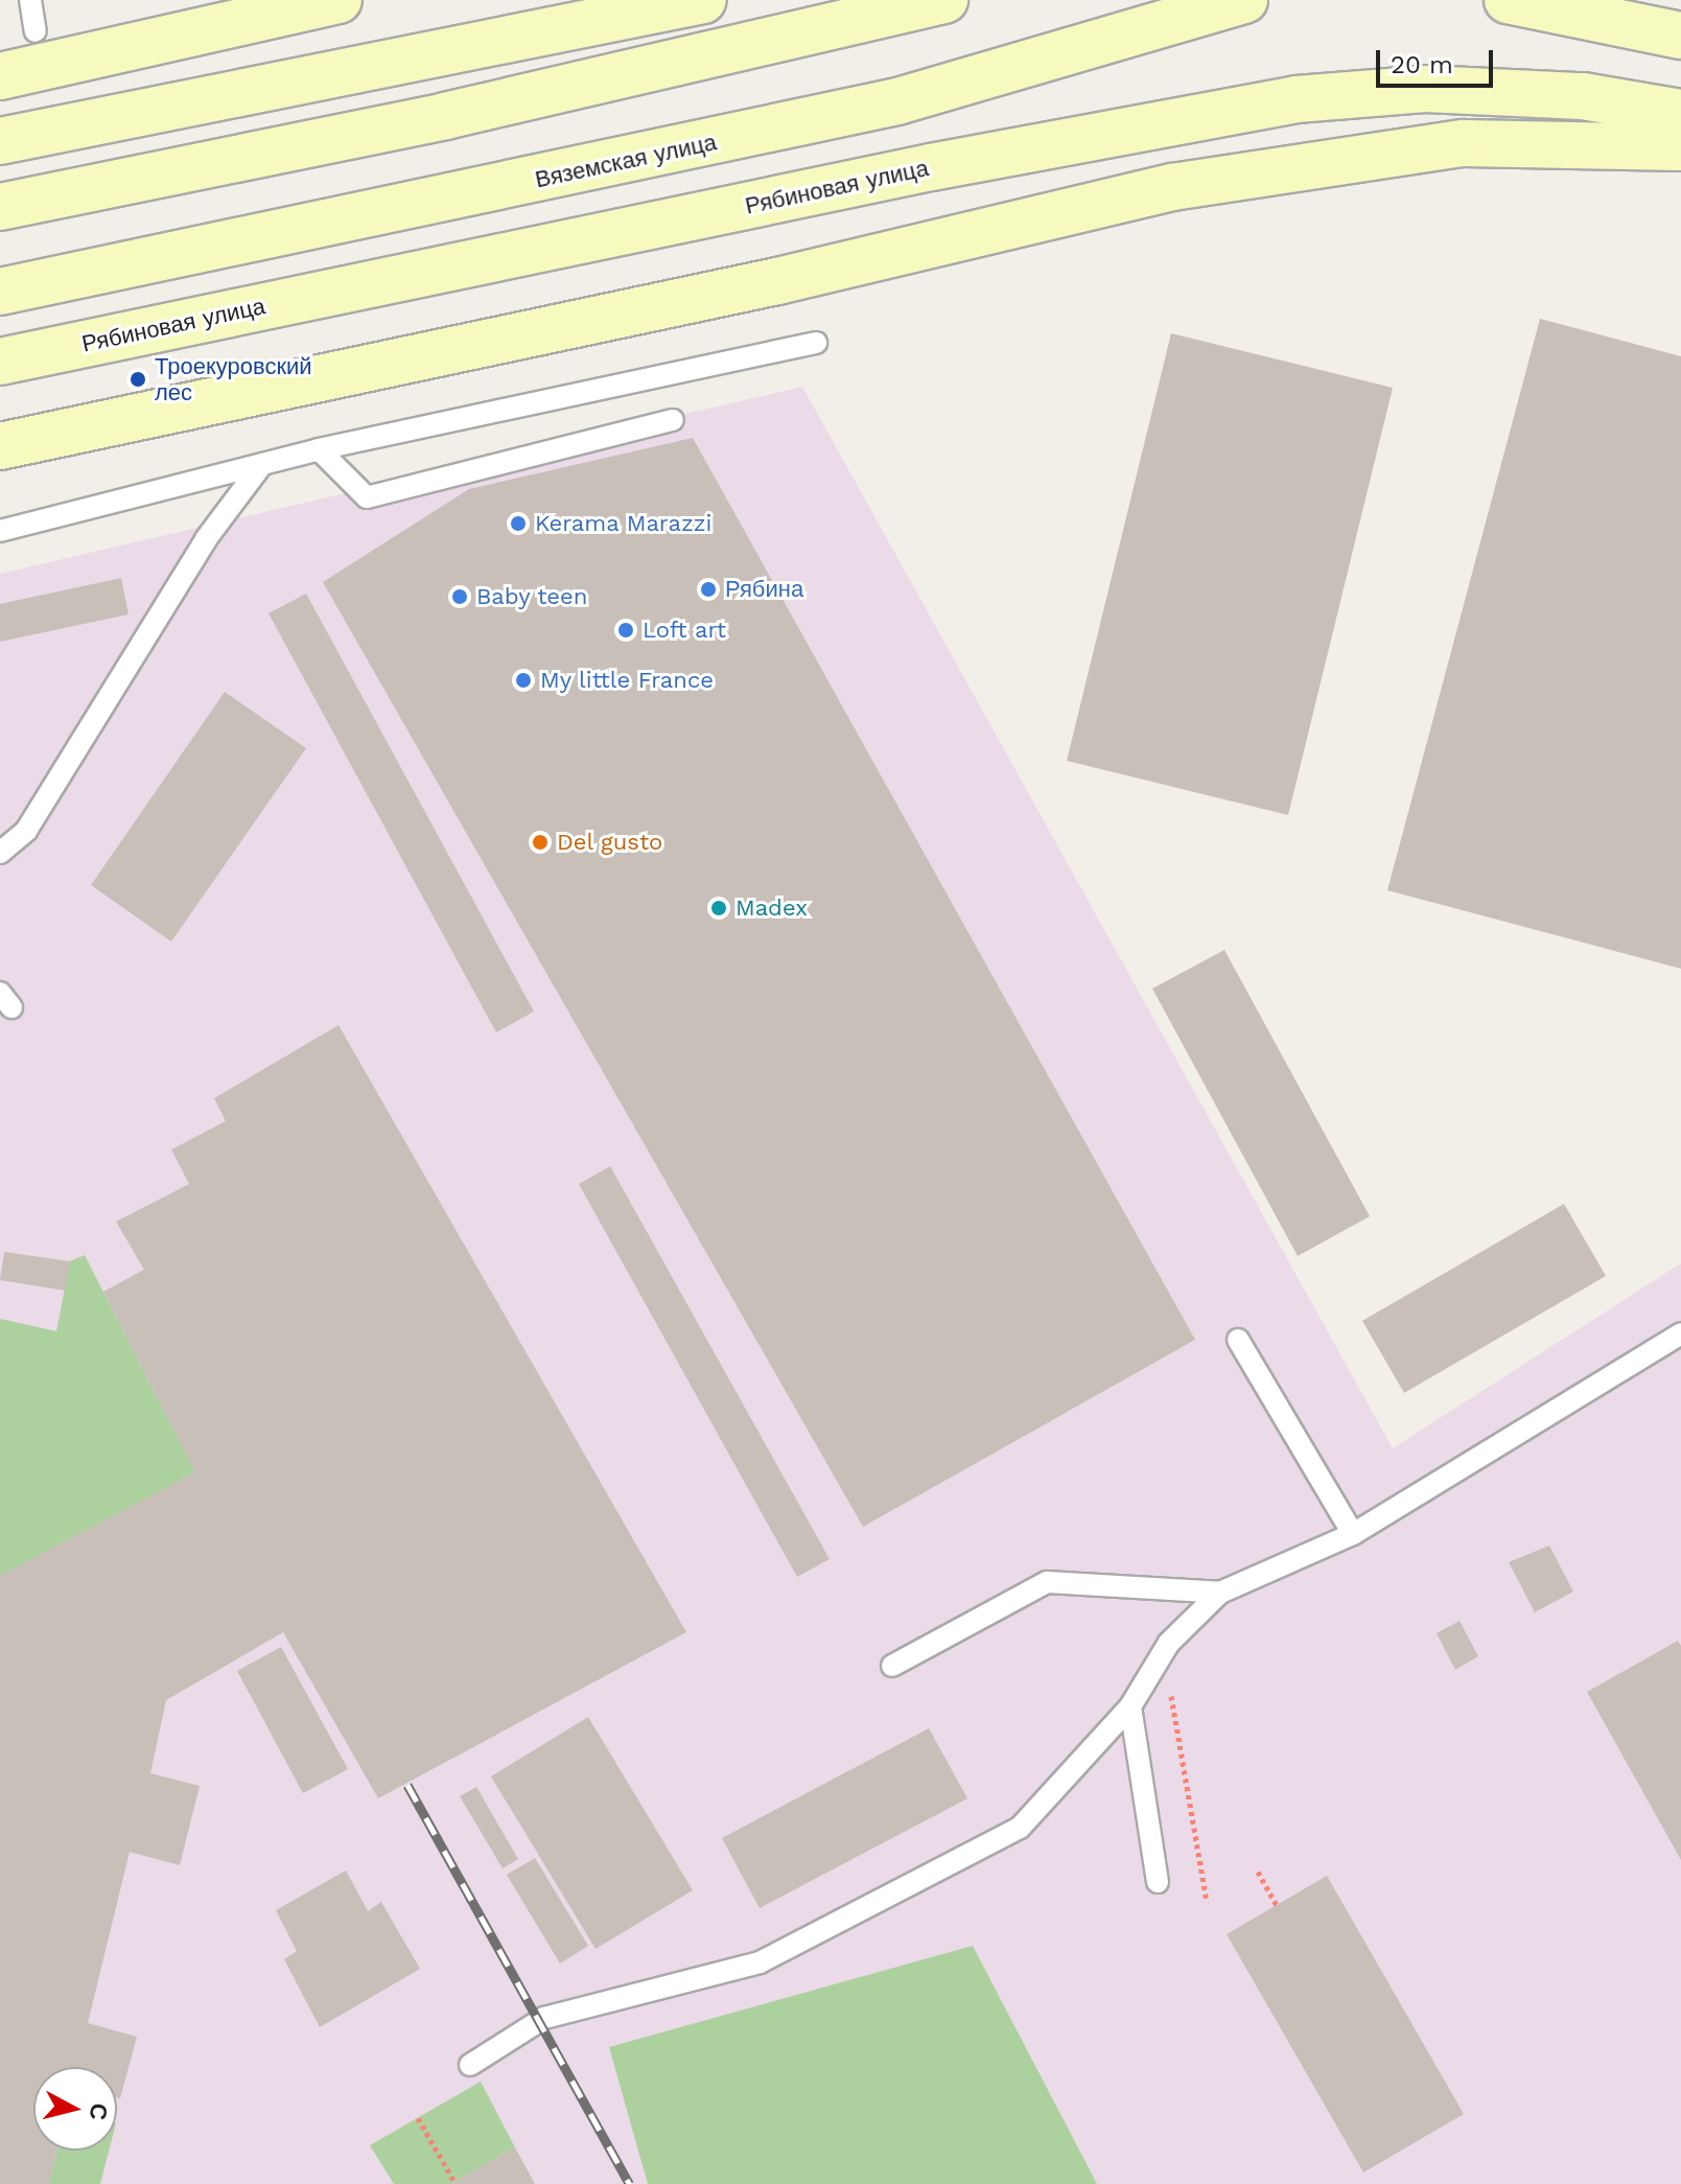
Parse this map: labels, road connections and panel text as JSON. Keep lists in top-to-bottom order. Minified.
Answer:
{"streets":{"main road":["Вяземская улица","Рябиновая улица"]},"places":["Троекуровский лес","Kerama Marazzi","Рябина","Baby teen","Loft art","My little France","Del gusto","Madex"],"scale_bar":"20 m","north":"right"}
